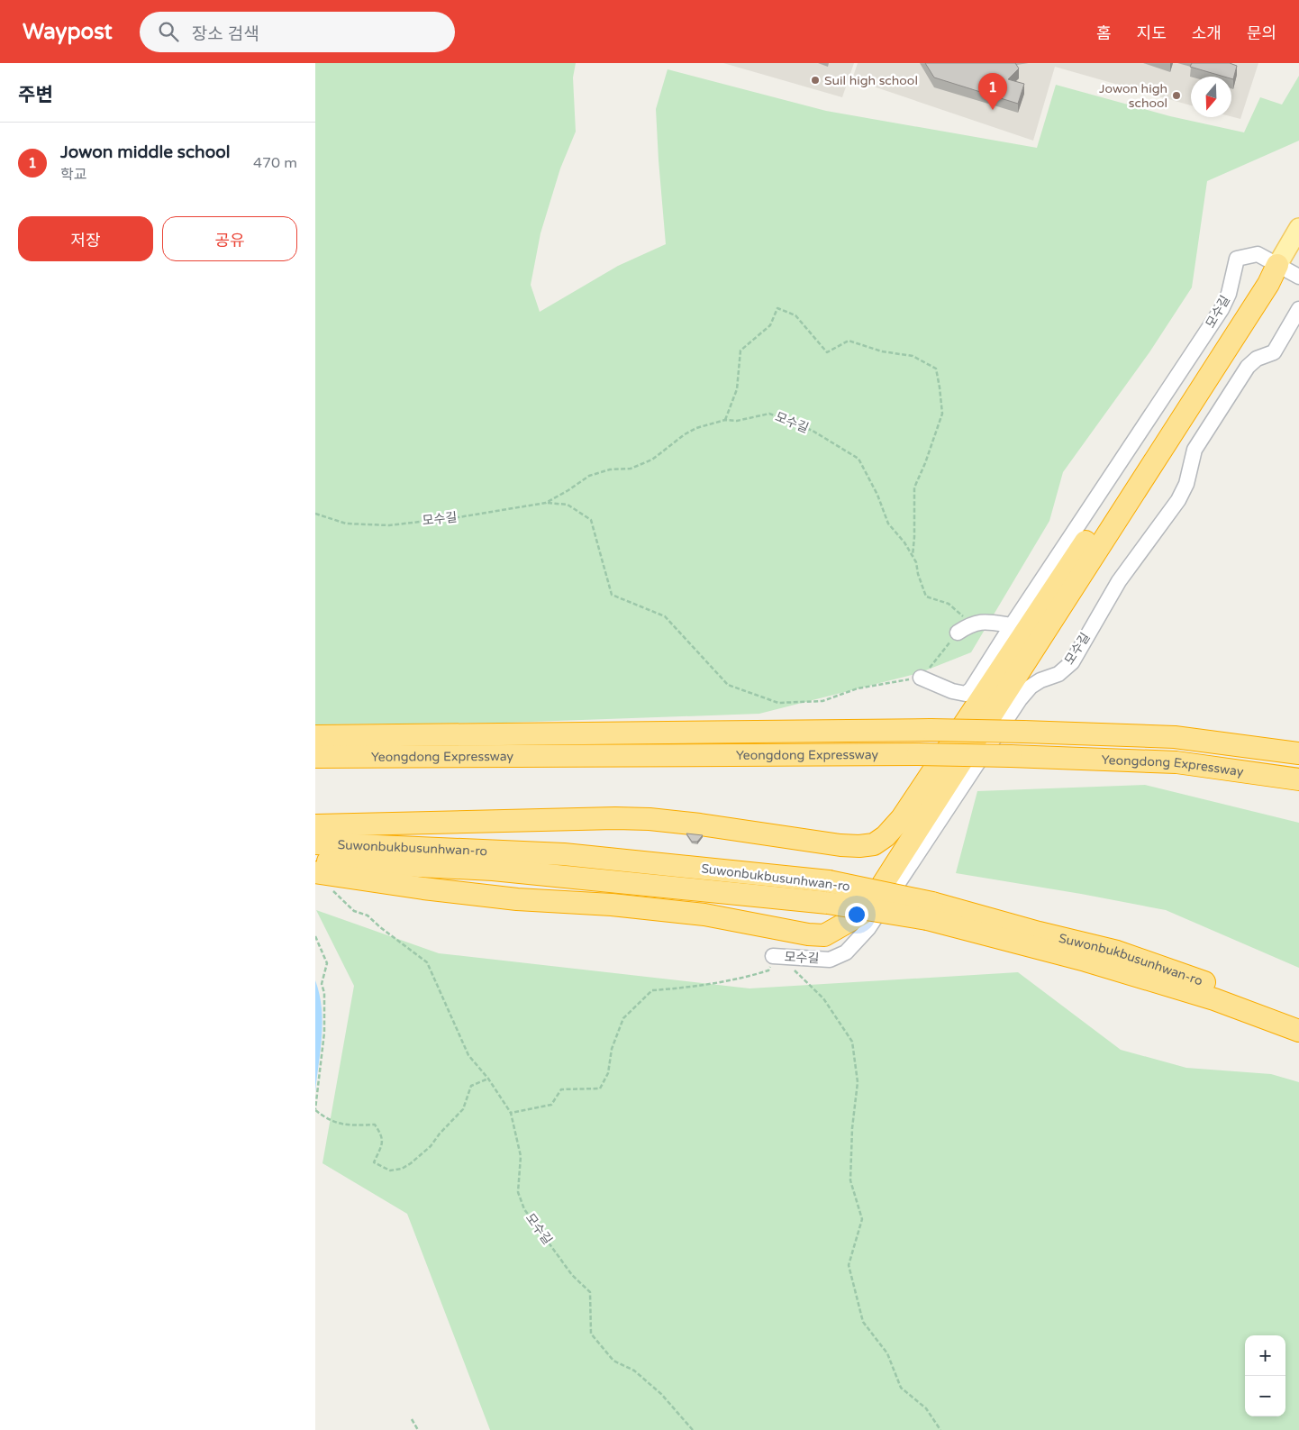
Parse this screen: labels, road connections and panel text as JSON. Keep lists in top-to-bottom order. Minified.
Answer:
{"streets":{"highway":["Yeongdong Expressway","Suwonbukbusunhwan-ro"],"street":["모수길"]},"places":["Suil high school","Jowon high school"],"north":"bottom","page":{"header":"Waypost","search":"장소 검색","nav":["홈","지도","소개","문의"],"heading":"주변","pins":"1","list":[{"mark":"1","name":"Jowon middle school","note":"학교","value":"470 m"}],"buttons":["저장","공유"],"map_buttons":["+","−"]}}
